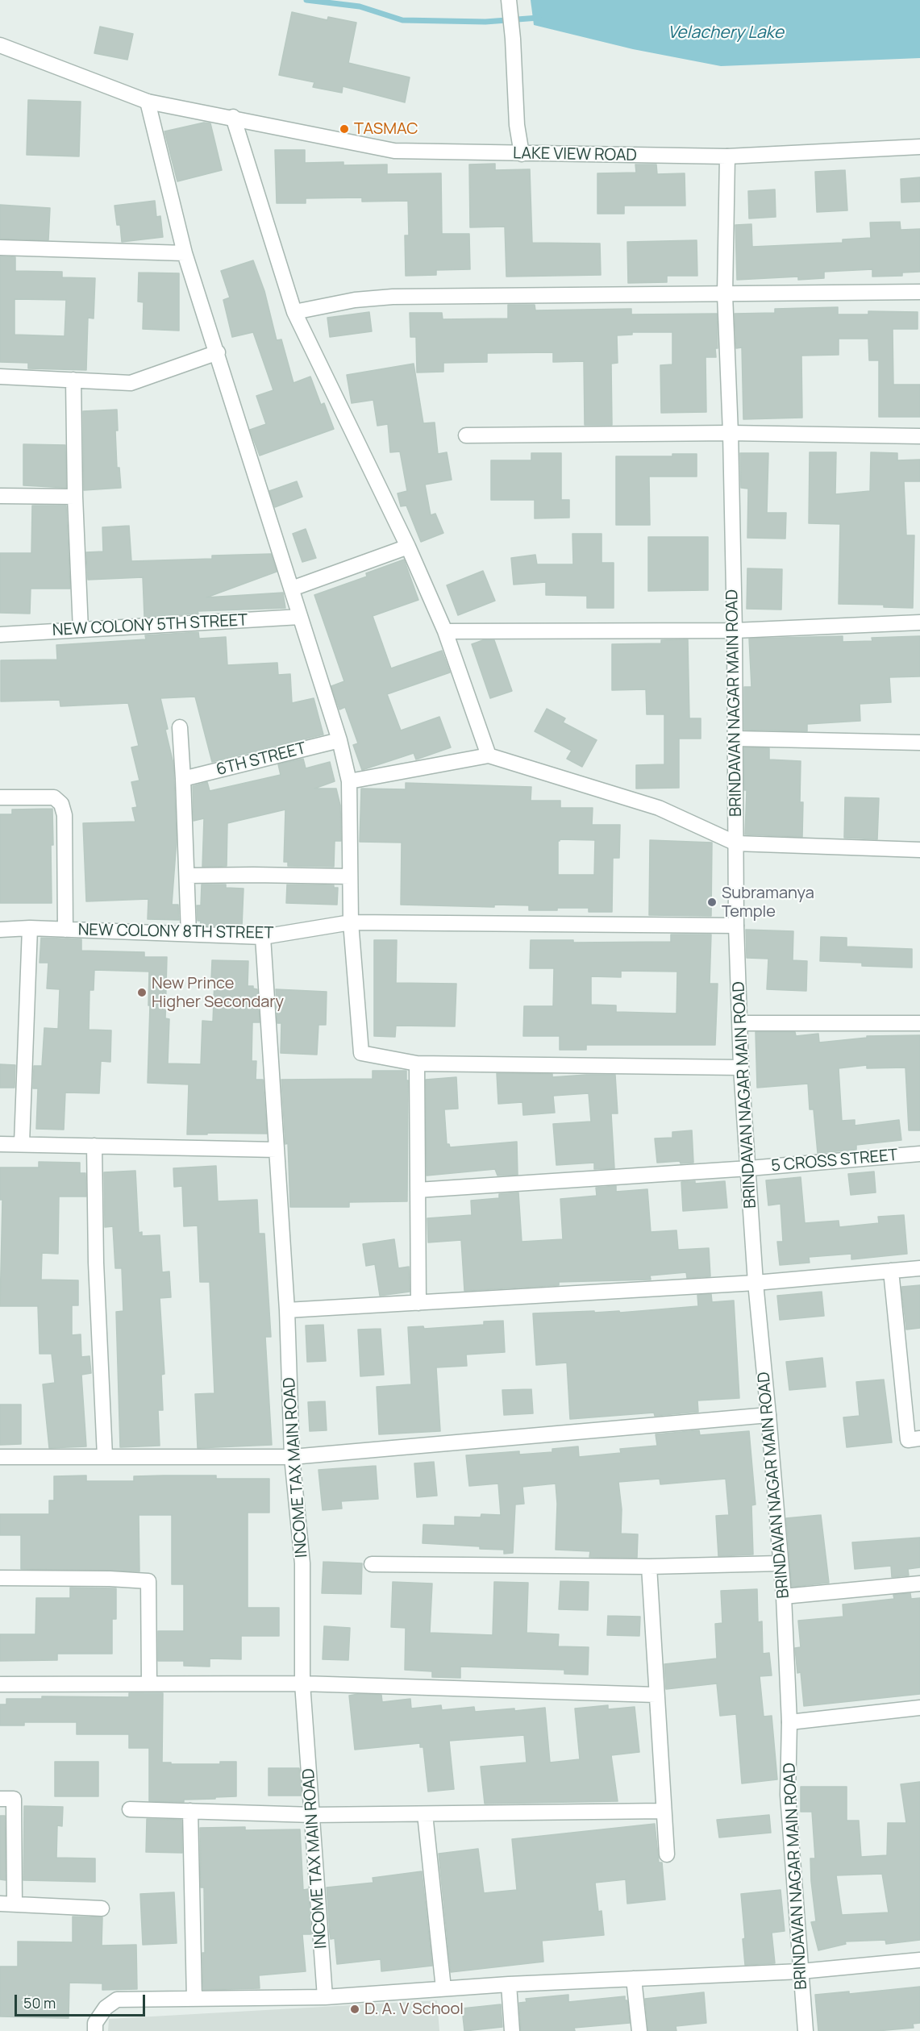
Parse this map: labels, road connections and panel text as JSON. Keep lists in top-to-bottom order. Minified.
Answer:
{"streets":{"street":["LAKE VIEW ROAD","NEW COLONY 5TH STREET","BRINDAVAN NAGAR MAIN ROAD","6TH STREET","NEW COLONY 8TH STREET","5 CROSS STREET","INCOME TAX MAIN ROAD"]},"crossings":[["LAKE VIEW ROAD","BRINDAVAN NAGAR MAIN ROAD"],["BRINDAVAN NAGAR MAIN ROAD","NEW COLONY 8TH STREET"],["BRINDAVAN NAGAR MAIN ROAD","5 CROSS STREET"],["NEW COLONY 8TH STREET","INCOME TAX MAIN ROAD"]],"water":["Velachery Lake"],"places":["TASMAC","Subramanya Temple","New Prince Higher Secondary","D. A. V School"],"scale_bar":"50 m"}
